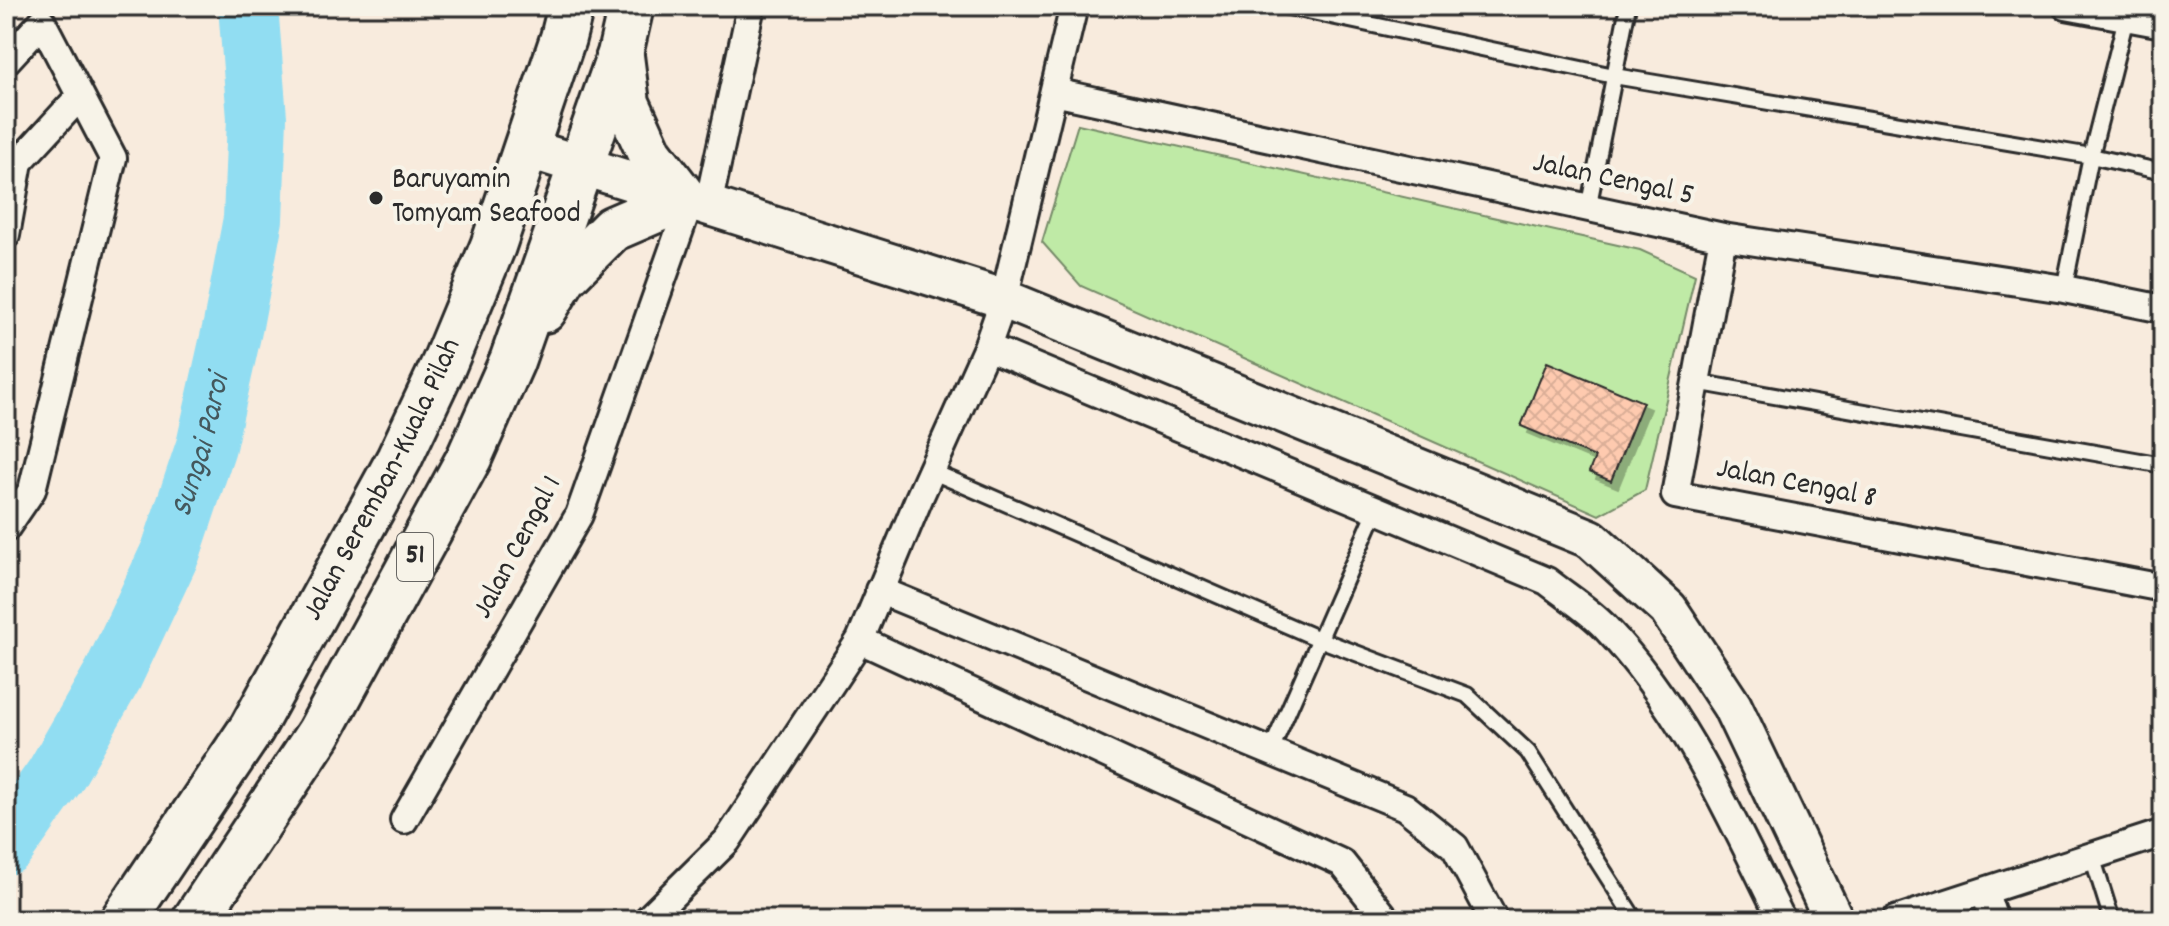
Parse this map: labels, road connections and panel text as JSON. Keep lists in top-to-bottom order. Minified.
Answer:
{"streets":{"highway":["Jalan Seremban-Kuala Pilah","51"],"street":["Jalan Cengal 5","Jalan Cengal 8","Jalan Cengal 1"]},"crossings":[["Jalan Cengal 5","Jalan Cengal 8"]],"water":["Sungai Paroi"],"places":["Baruyamin Tomyam Seafood"]}
